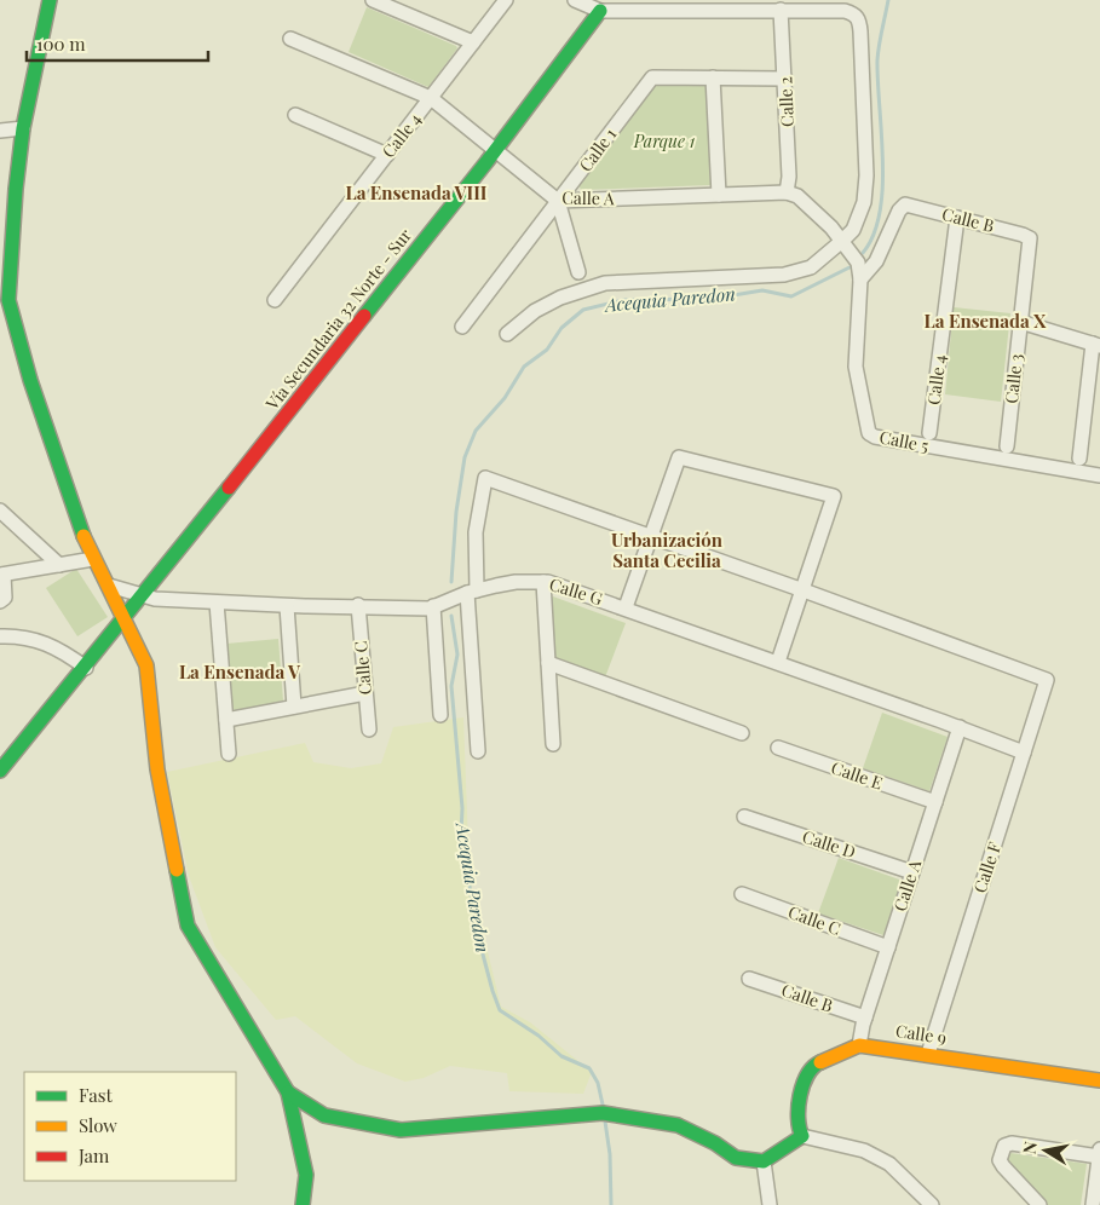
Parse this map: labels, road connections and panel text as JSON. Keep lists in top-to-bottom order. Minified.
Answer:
{"streets":{"street":["Calle 2","Calle 4","Calle 1","Calle A","Calle B","Vía Secundaria 32 Norte - Sur","Calle 3","Calle 5","Calle G","Calle C","Calle E","Calle D","Calle F","Calle 9"]},"crossings":[["Calle 2","Calle 1"],["Calle 2","Calle A"],["Calle 4","Calle A"],["Calle 4","Calle B"],["Calle 1","Calle A"],["Calle A","Calle B"],["Calle A","Vía Secundaria 32 Norte - Sur"],["Calle A","Calle G"],["Calle A","Calle C"],["Calle A","Calle E"],["Calle A","Calle D"],["Calle A","Calle 9"],["Calle B","Calle 3"],["Calle B","Calle 5"],["Vía Secundaria 32 Norte - Sur","Calle G"],["Calle G","Calle C"],["Calle G","Calle F"],["Calle F","Calle 9"]],"districts":["La Ensenada VIII","La Ensenada X","Urbanización Santa Cecilia","La Ensenada V"],"water":["Acequia Paredon"],"parks":["Parque 1"],"legend":["Fast","Slow","Jam"],"scale_bar":"100 m","north":"left"}
